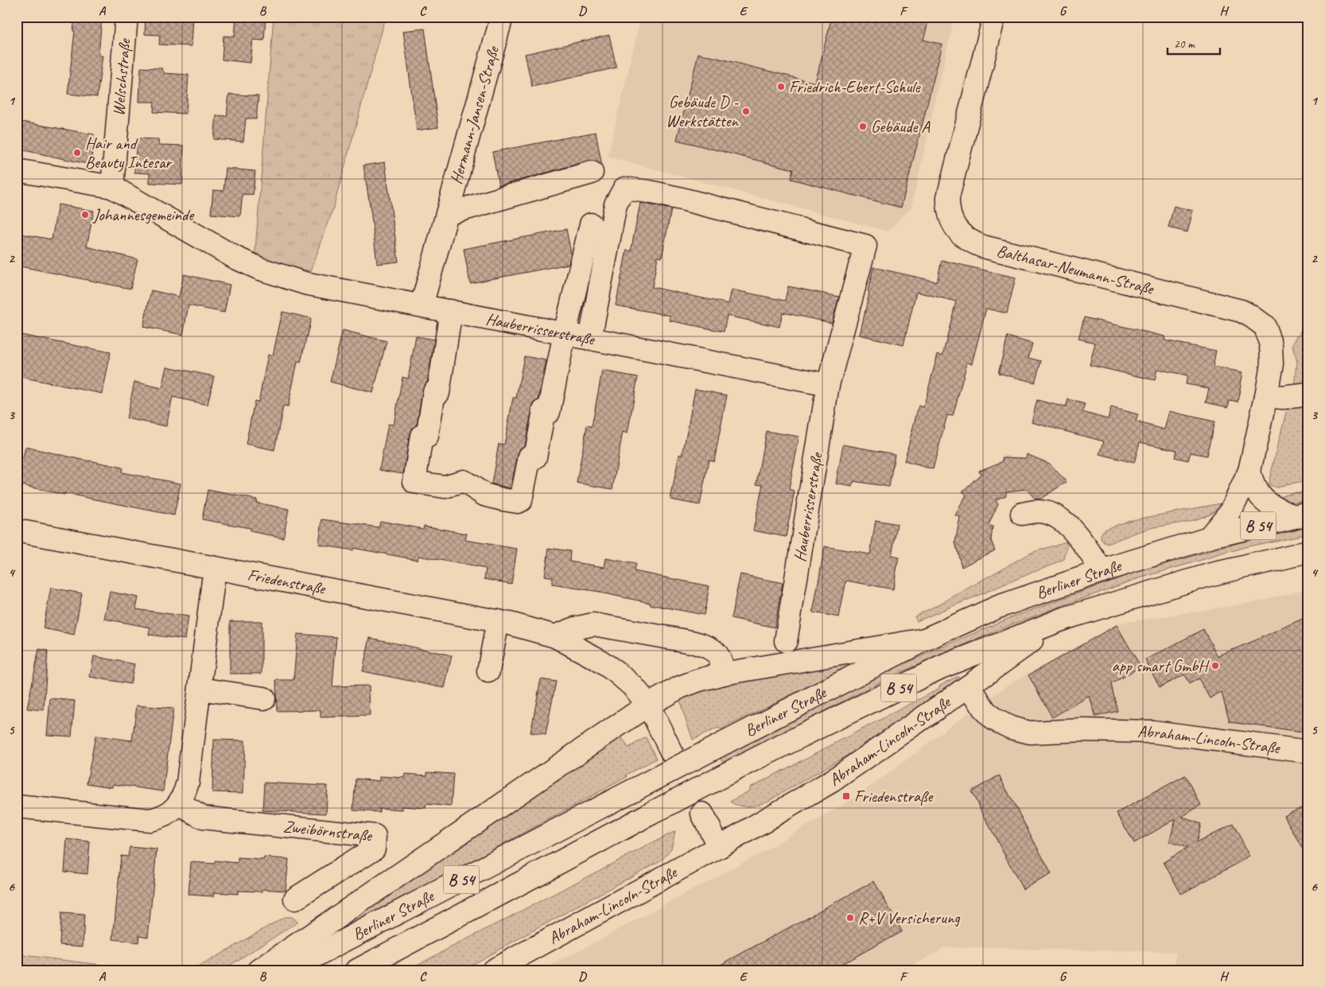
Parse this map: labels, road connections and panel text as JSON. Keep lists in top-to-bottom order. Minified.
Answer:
{"streets":{"street":["Welschstraße","Hermann-Jansen-Straße","Balthasar-Neumann-Straße","Hauberrisserstraße","B 54","Berliner Straße","Friedenstraße","Abraham-Lincoln-Straße","Zweibörnstraße"]},"crossings":[["Welschstraße","Hauberrisserstraße"],["Hermann-Jansen-Straße","Hauberrisserstraße"],["Balthasar-Neumann-Straße","Berliner Straße"]],"places":{"other":["Friedrich-Ebert-Schule","Gebäude D - Werkstätten","Gebäude A","Hair and Beauty Intesar","Johannesgemeinde","app smart GmbH","R+V Versicherung"],"transit":["Friedenstraße"]},"scale_bar":"20 m","grid":{"columns":["A","B","C","D","E","F","G","H"],"rows":["1","2","3","4","5","6"]}}
